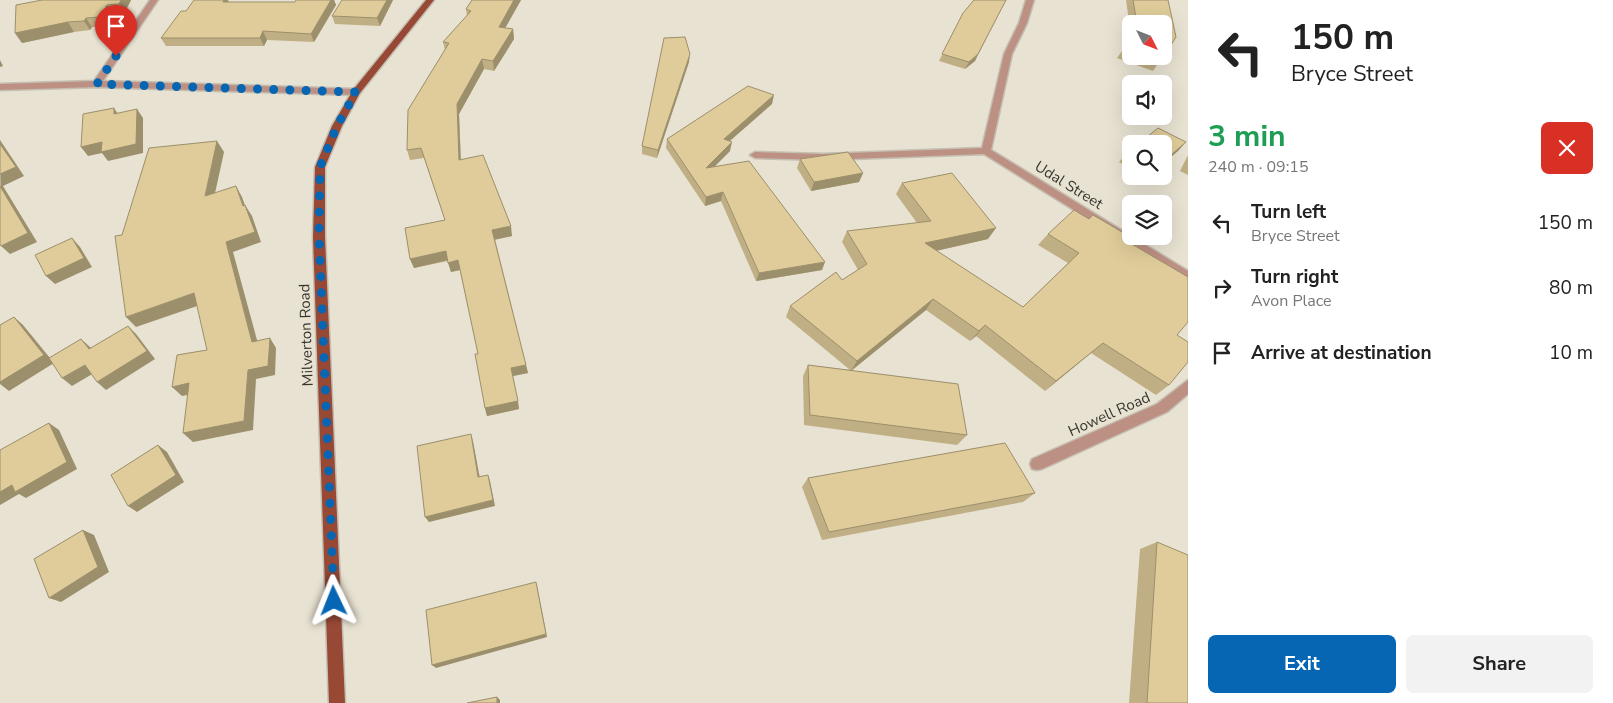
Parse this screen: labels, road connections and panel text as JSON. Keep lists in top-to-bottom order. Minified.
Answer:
{"streets":{"main road":["Milverton Road"],"street":["Udal Street","Howell Road"]},"north":"bottom right","page":{"turn":["150 m","Bryce Street"],"heading":["3 min","240 m · 09:15"],"list":[{"name":"Turn left","note":"Bryce Street","value":"150 m"},{"name":"Turn right","note":"Avon Place","value":"80 m"},{"name":"Arrive at destination","value":"10 m"}],"buttons":["Exit","Share"]}}
